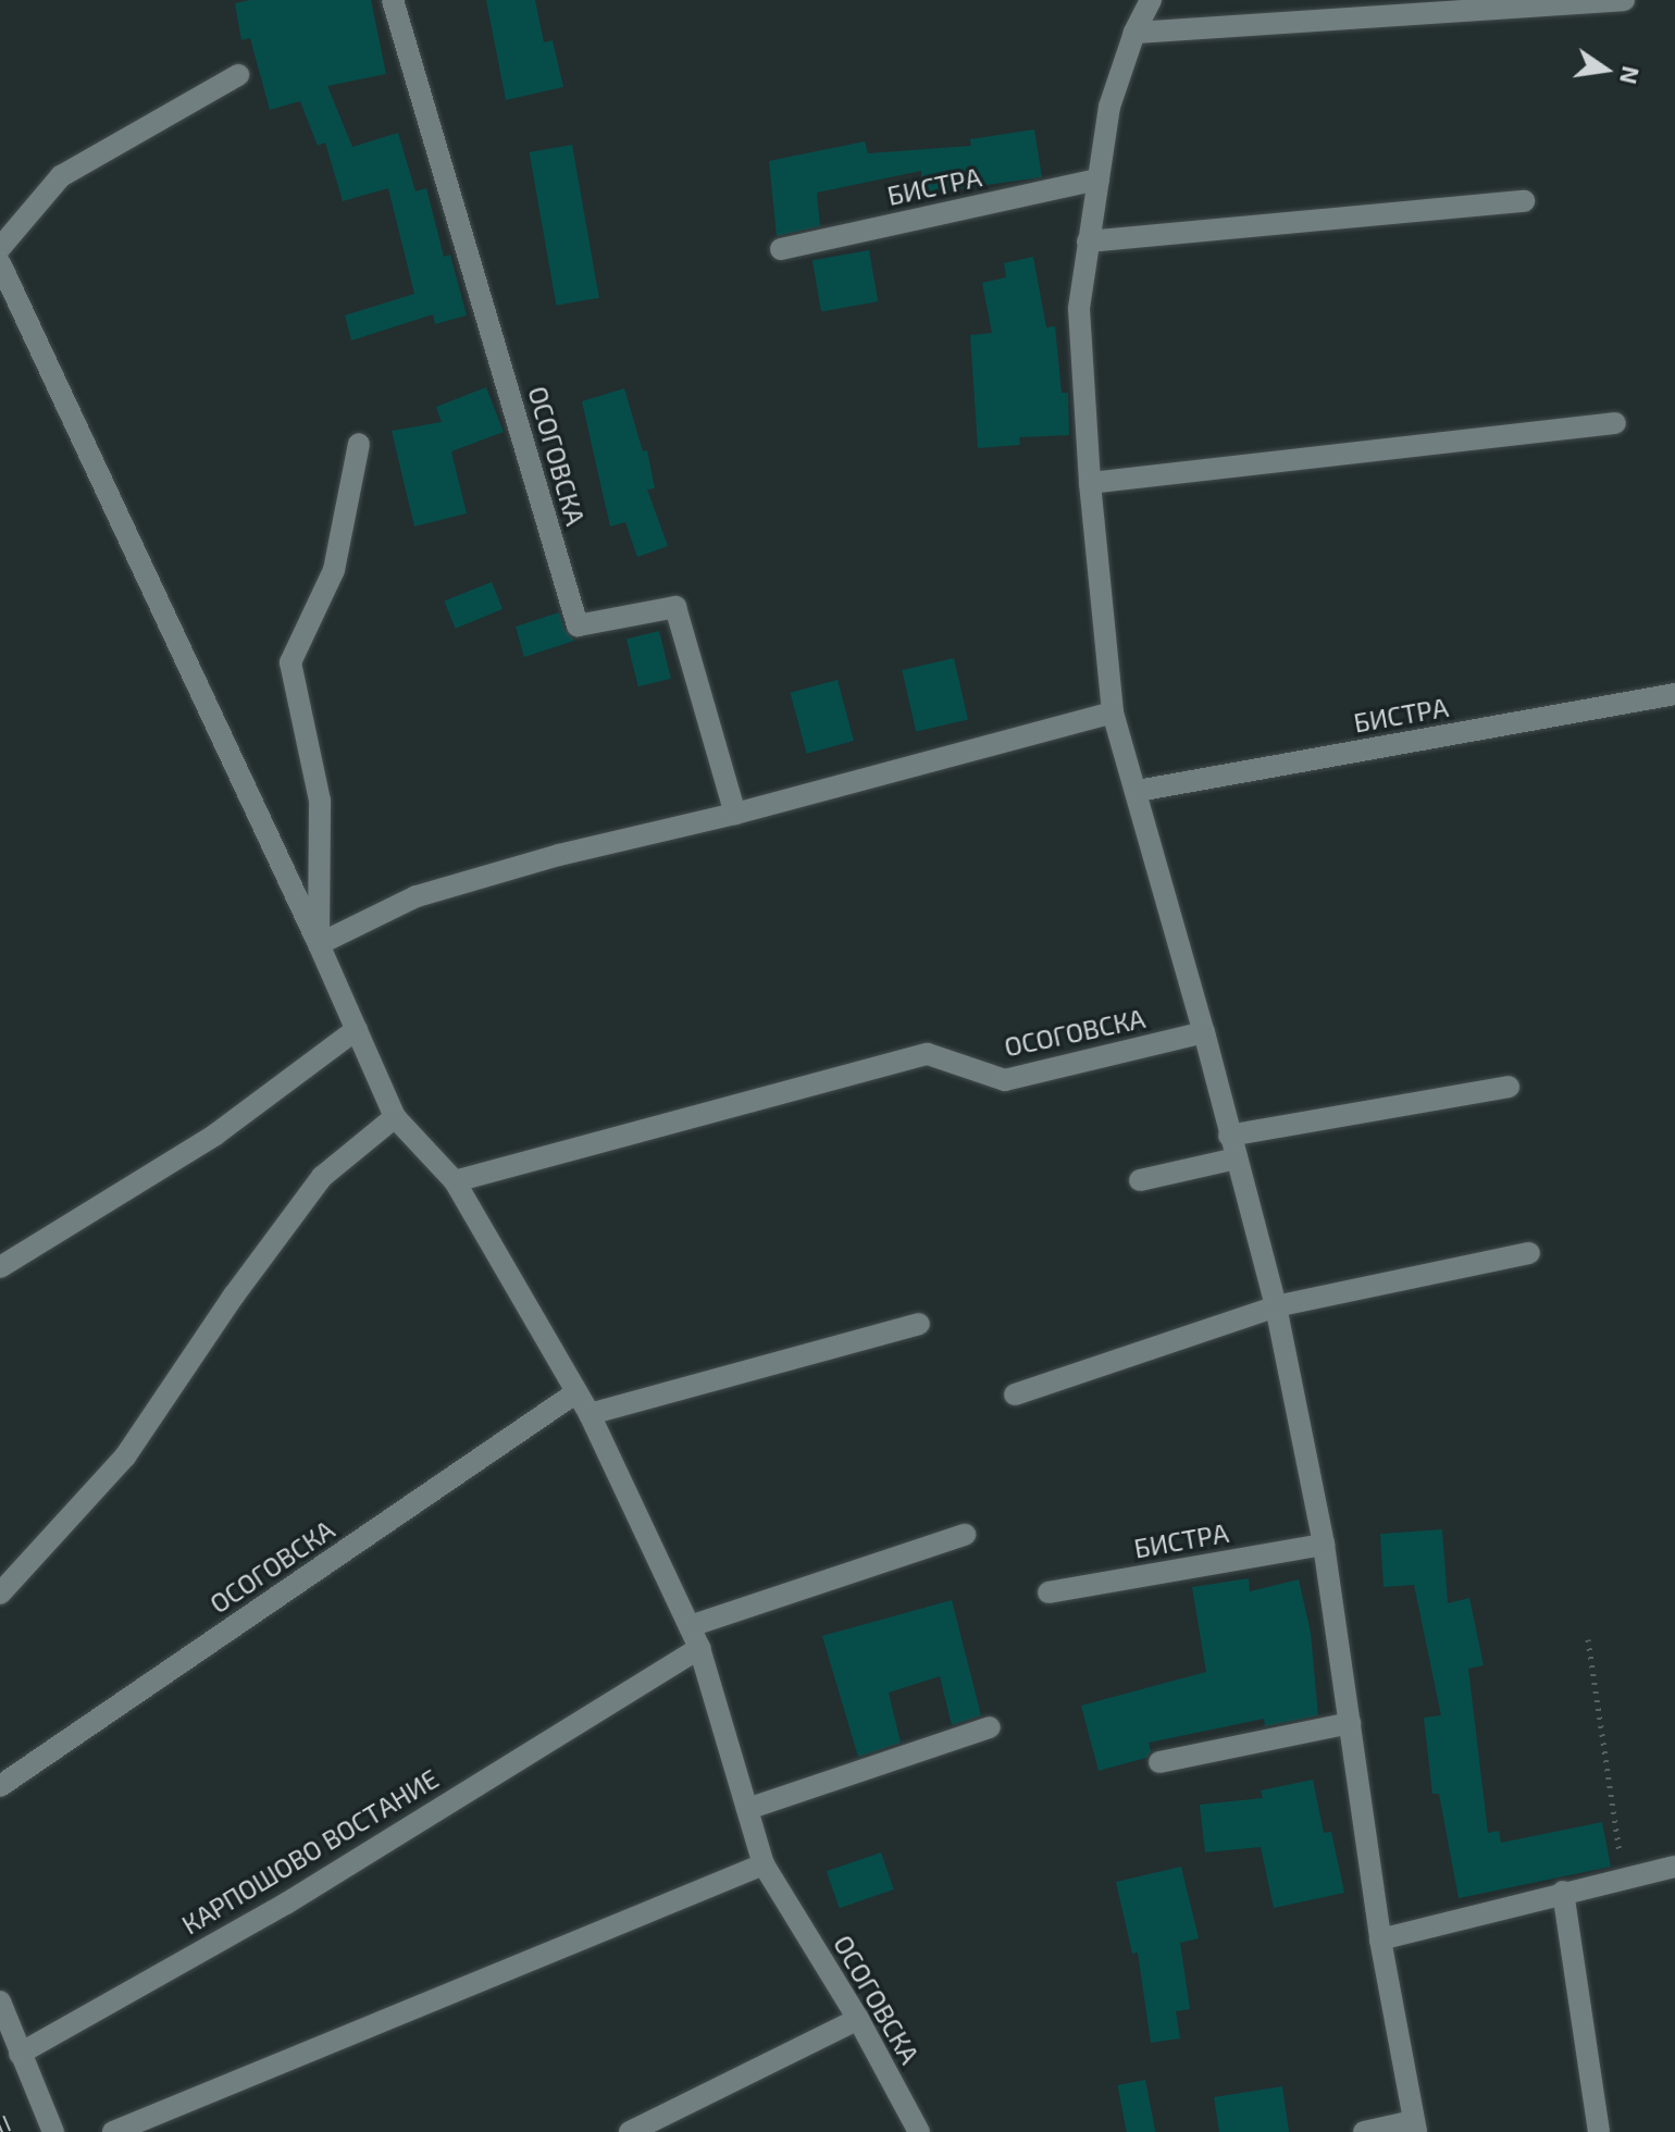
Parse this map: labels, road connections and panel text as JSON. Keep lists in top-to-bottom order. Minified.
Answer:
{"streets":{"street":["БИСТРА","ОСОГОВСКА","КАРПОШОВО ВОСТАНИЕ"]},"crossings":[["ОСОГОВСКА","КАРПОШОВО ВОСТАНИЕ"]],"north":"right"}
